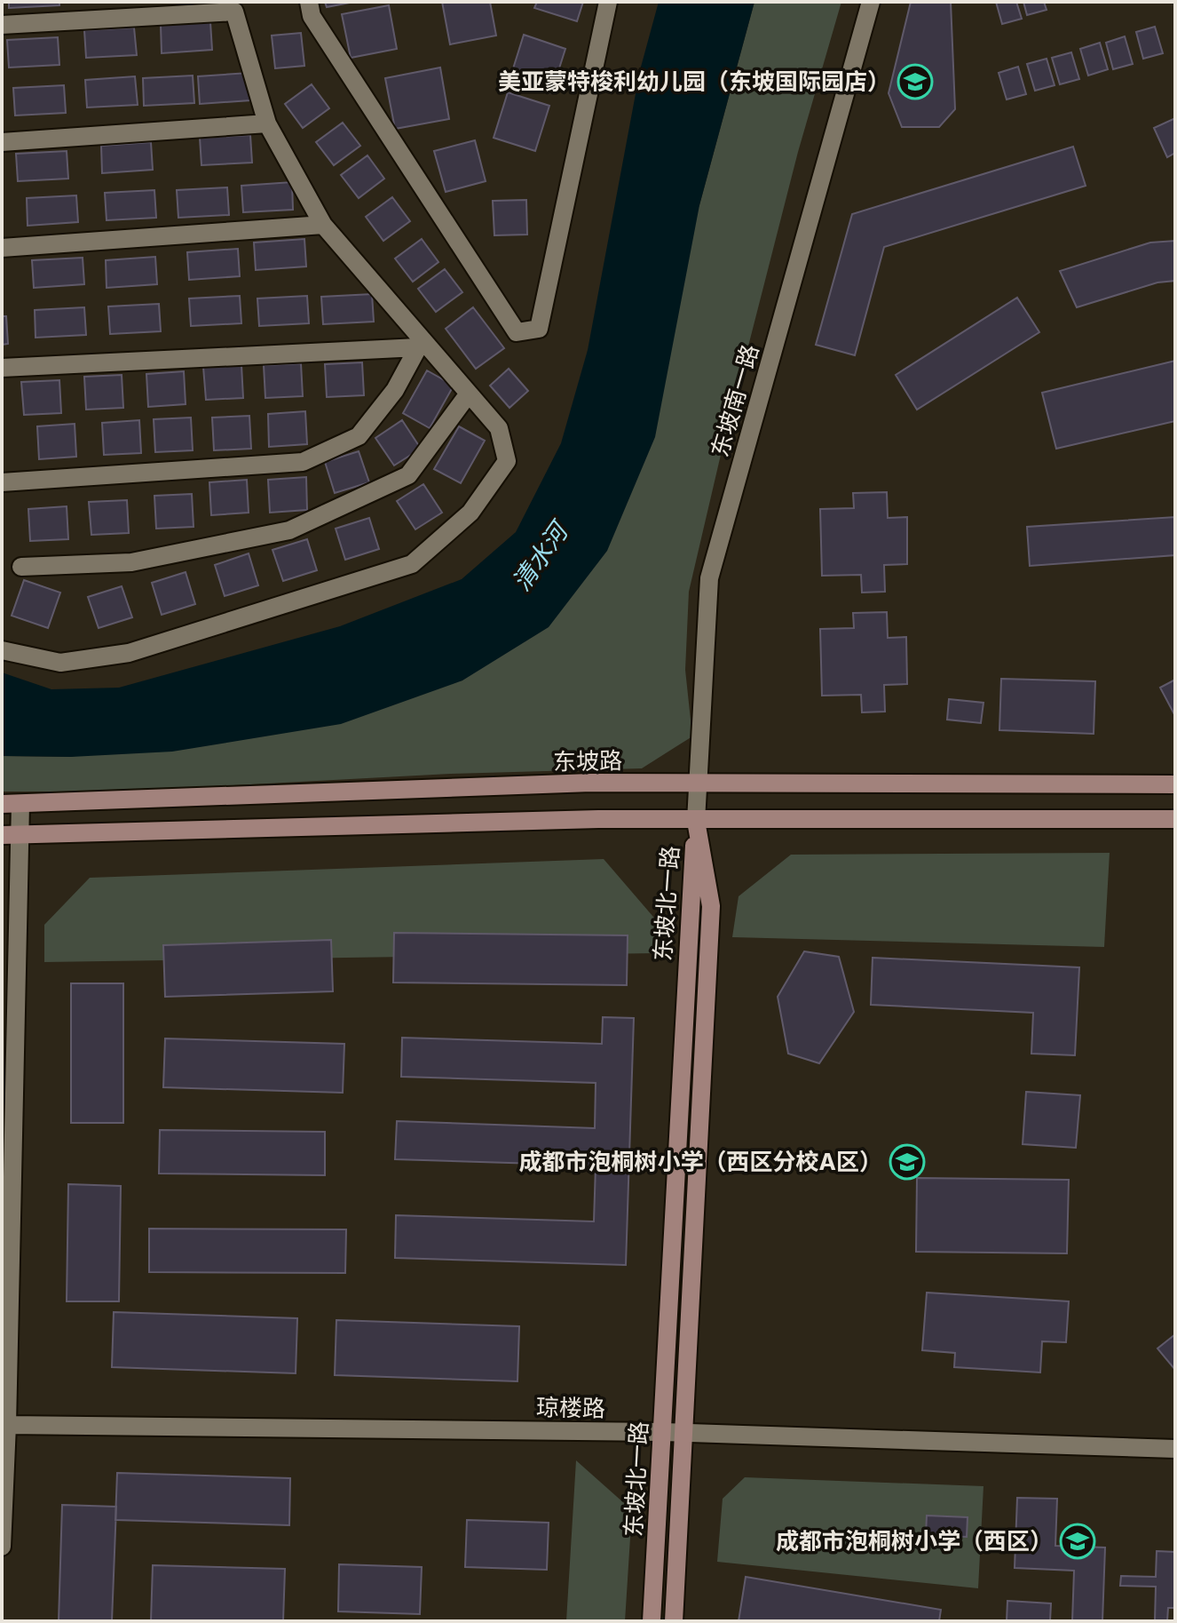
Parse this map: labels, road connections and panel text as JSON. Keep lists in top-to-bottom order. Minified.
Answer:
{"streets":{"main road":["东坡路","东坡北一路"],"street":["东坡南一路","琼楼路"]},"crossings":[["东坡南一路","东坡路"],["东坡南一路","东坡北一路"],["东坡北一路","琼楼路"]],"water":["清水河"],"places":{"school or university":["美亚蒙特梭利幼儿园（东坡国际园店）","成都市泡桐树小学（西区分校A区）","成都市泡桐树小学（西区）"]}}
